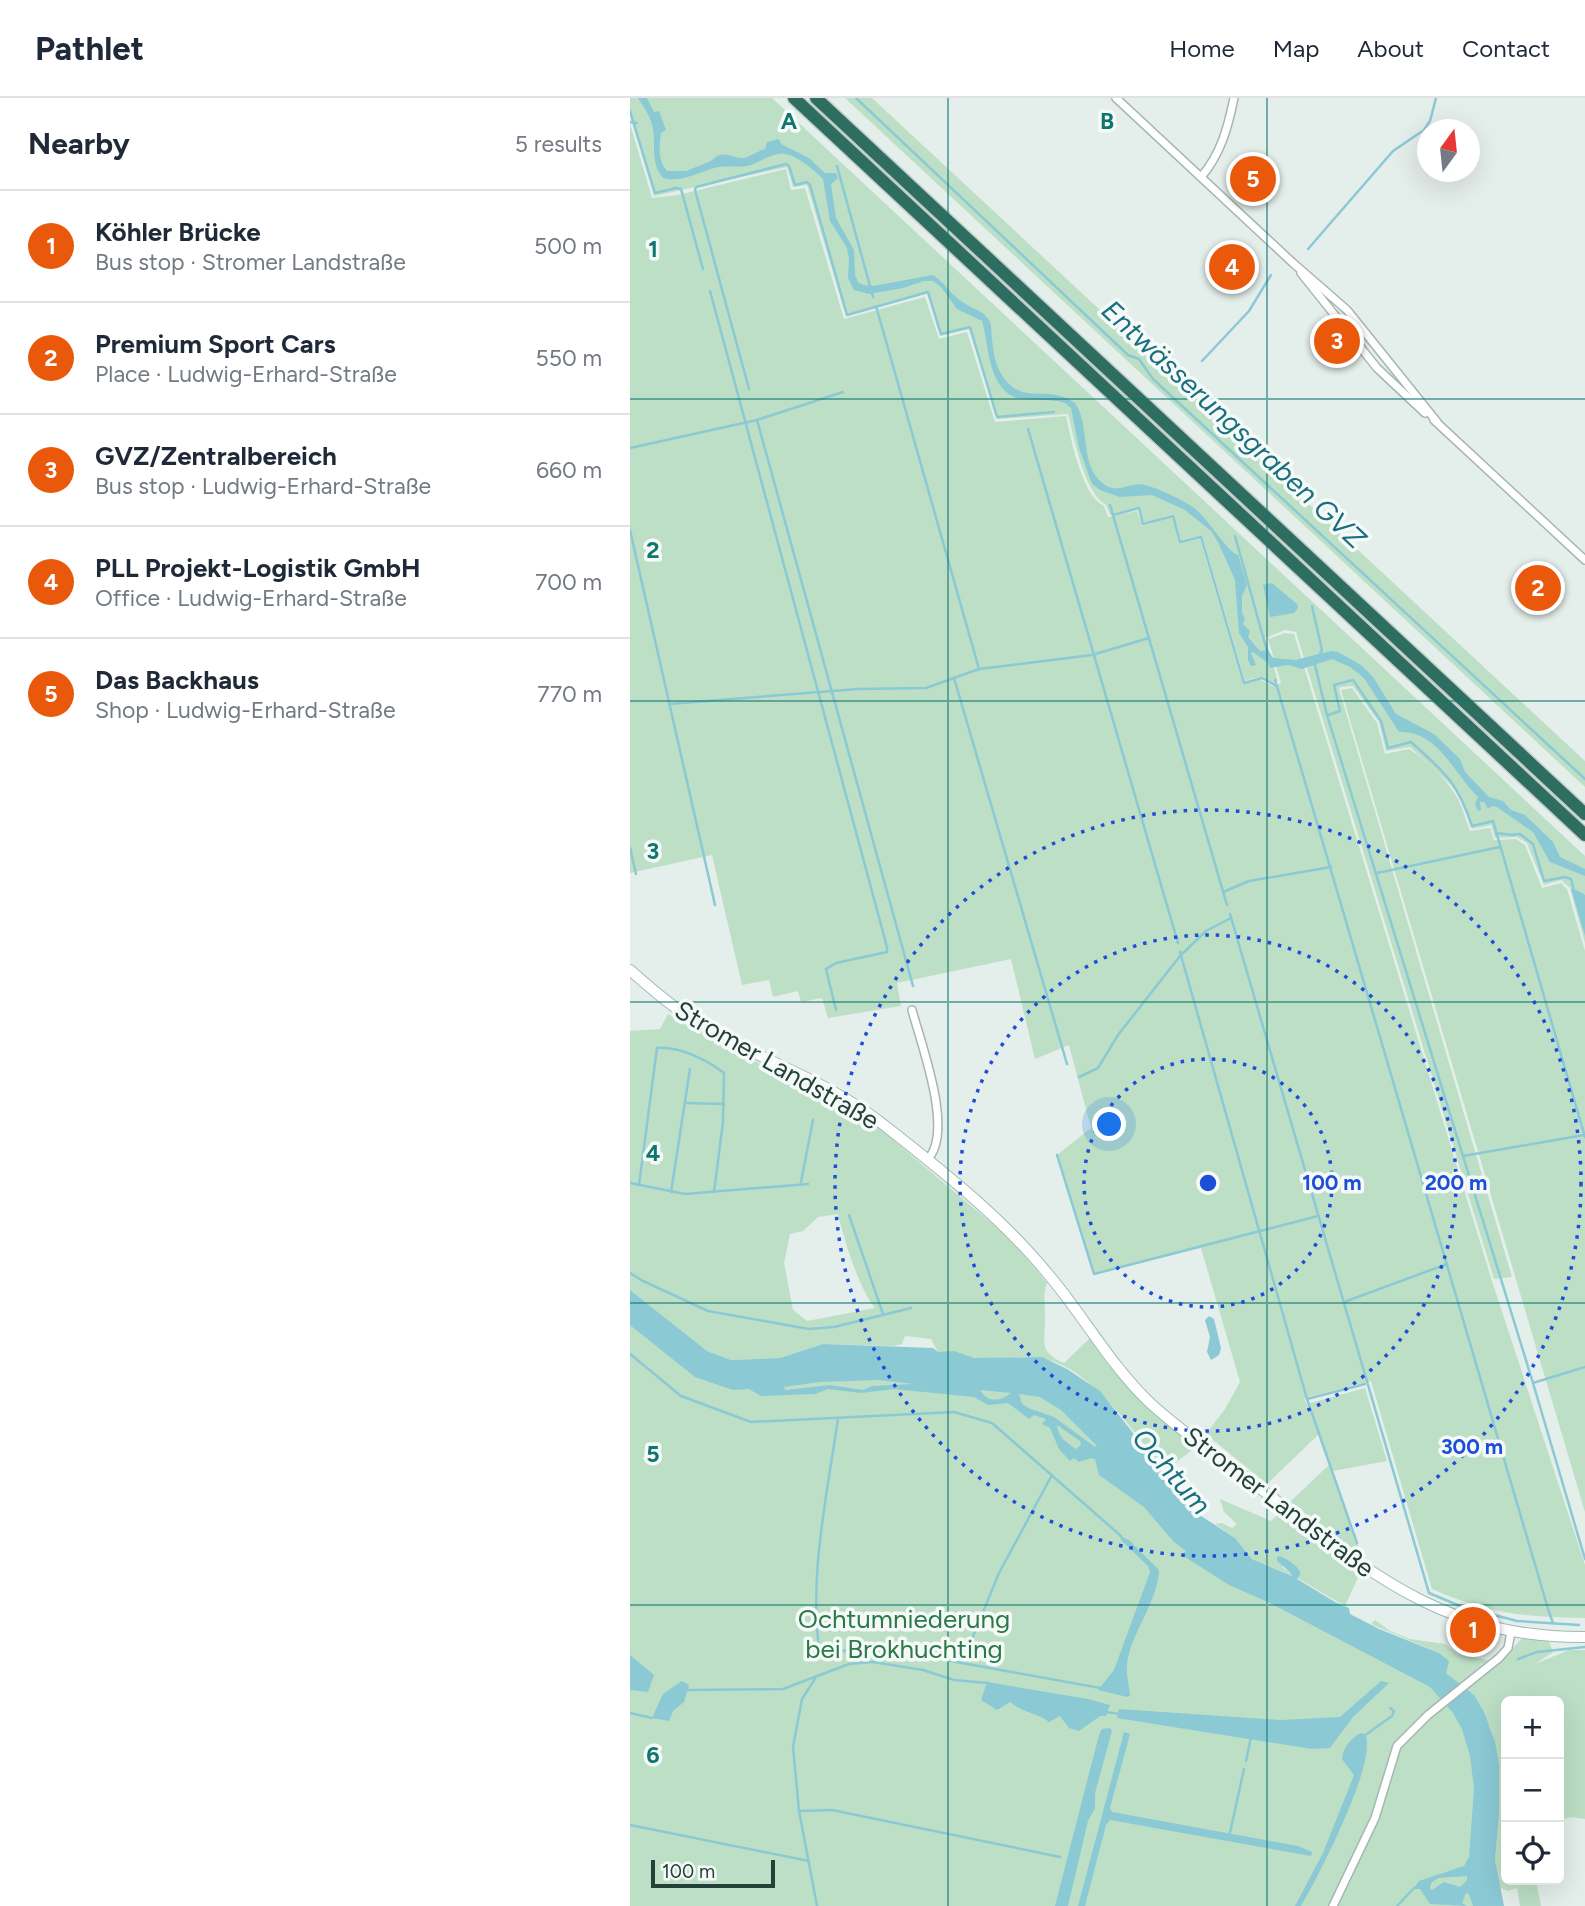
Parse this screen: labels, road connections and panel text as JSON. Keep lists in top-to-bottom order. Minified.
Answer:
{"streets":{"main road":["Stromer Landstraße"]},"water":["Entwässerungsgraben GVZ","Ochtum"],"parks":["Ochtumniederung bei Brokhuchting"],"scale_bar":"100 m","north":"top","page":{"header":"Pathlet","nav":["Home","Map","About","Contact"],"heading":["Nearby","5 results"],"pins":["5","4","3","2","1"],"list":[{"mark":"1","name":"Köhler Brücke","note":"Bus stop · Stromer Landstraße","value":"500 m"},{"mark":"2","name":"Premium Sport Cars","note":"Place · Ludwig-Erhard-Straße","value":"550 m"},{"mark":"3","name":"GVZ/Zentralbereich","note":"Bus stop · Ludwig-Erhard-Straße","value":"660 m"},{"mark":"4","name":"PLL Projekt-Logistik GmbH","note":"Office · Ludwig-Erhard-Straße","value":"700 m"},{"mark":"5","name":"Das Backhaus","note":"Shop · Ludwig-Erhard-Straße","value":"770 m"}],"map_buttons":["+","−"],"scale":"100 m"},"grid":{"columns":["A","B"],"rows":["1","2","3","4","5","6"]},"rings":["100 m","200 m","300 m"]}
